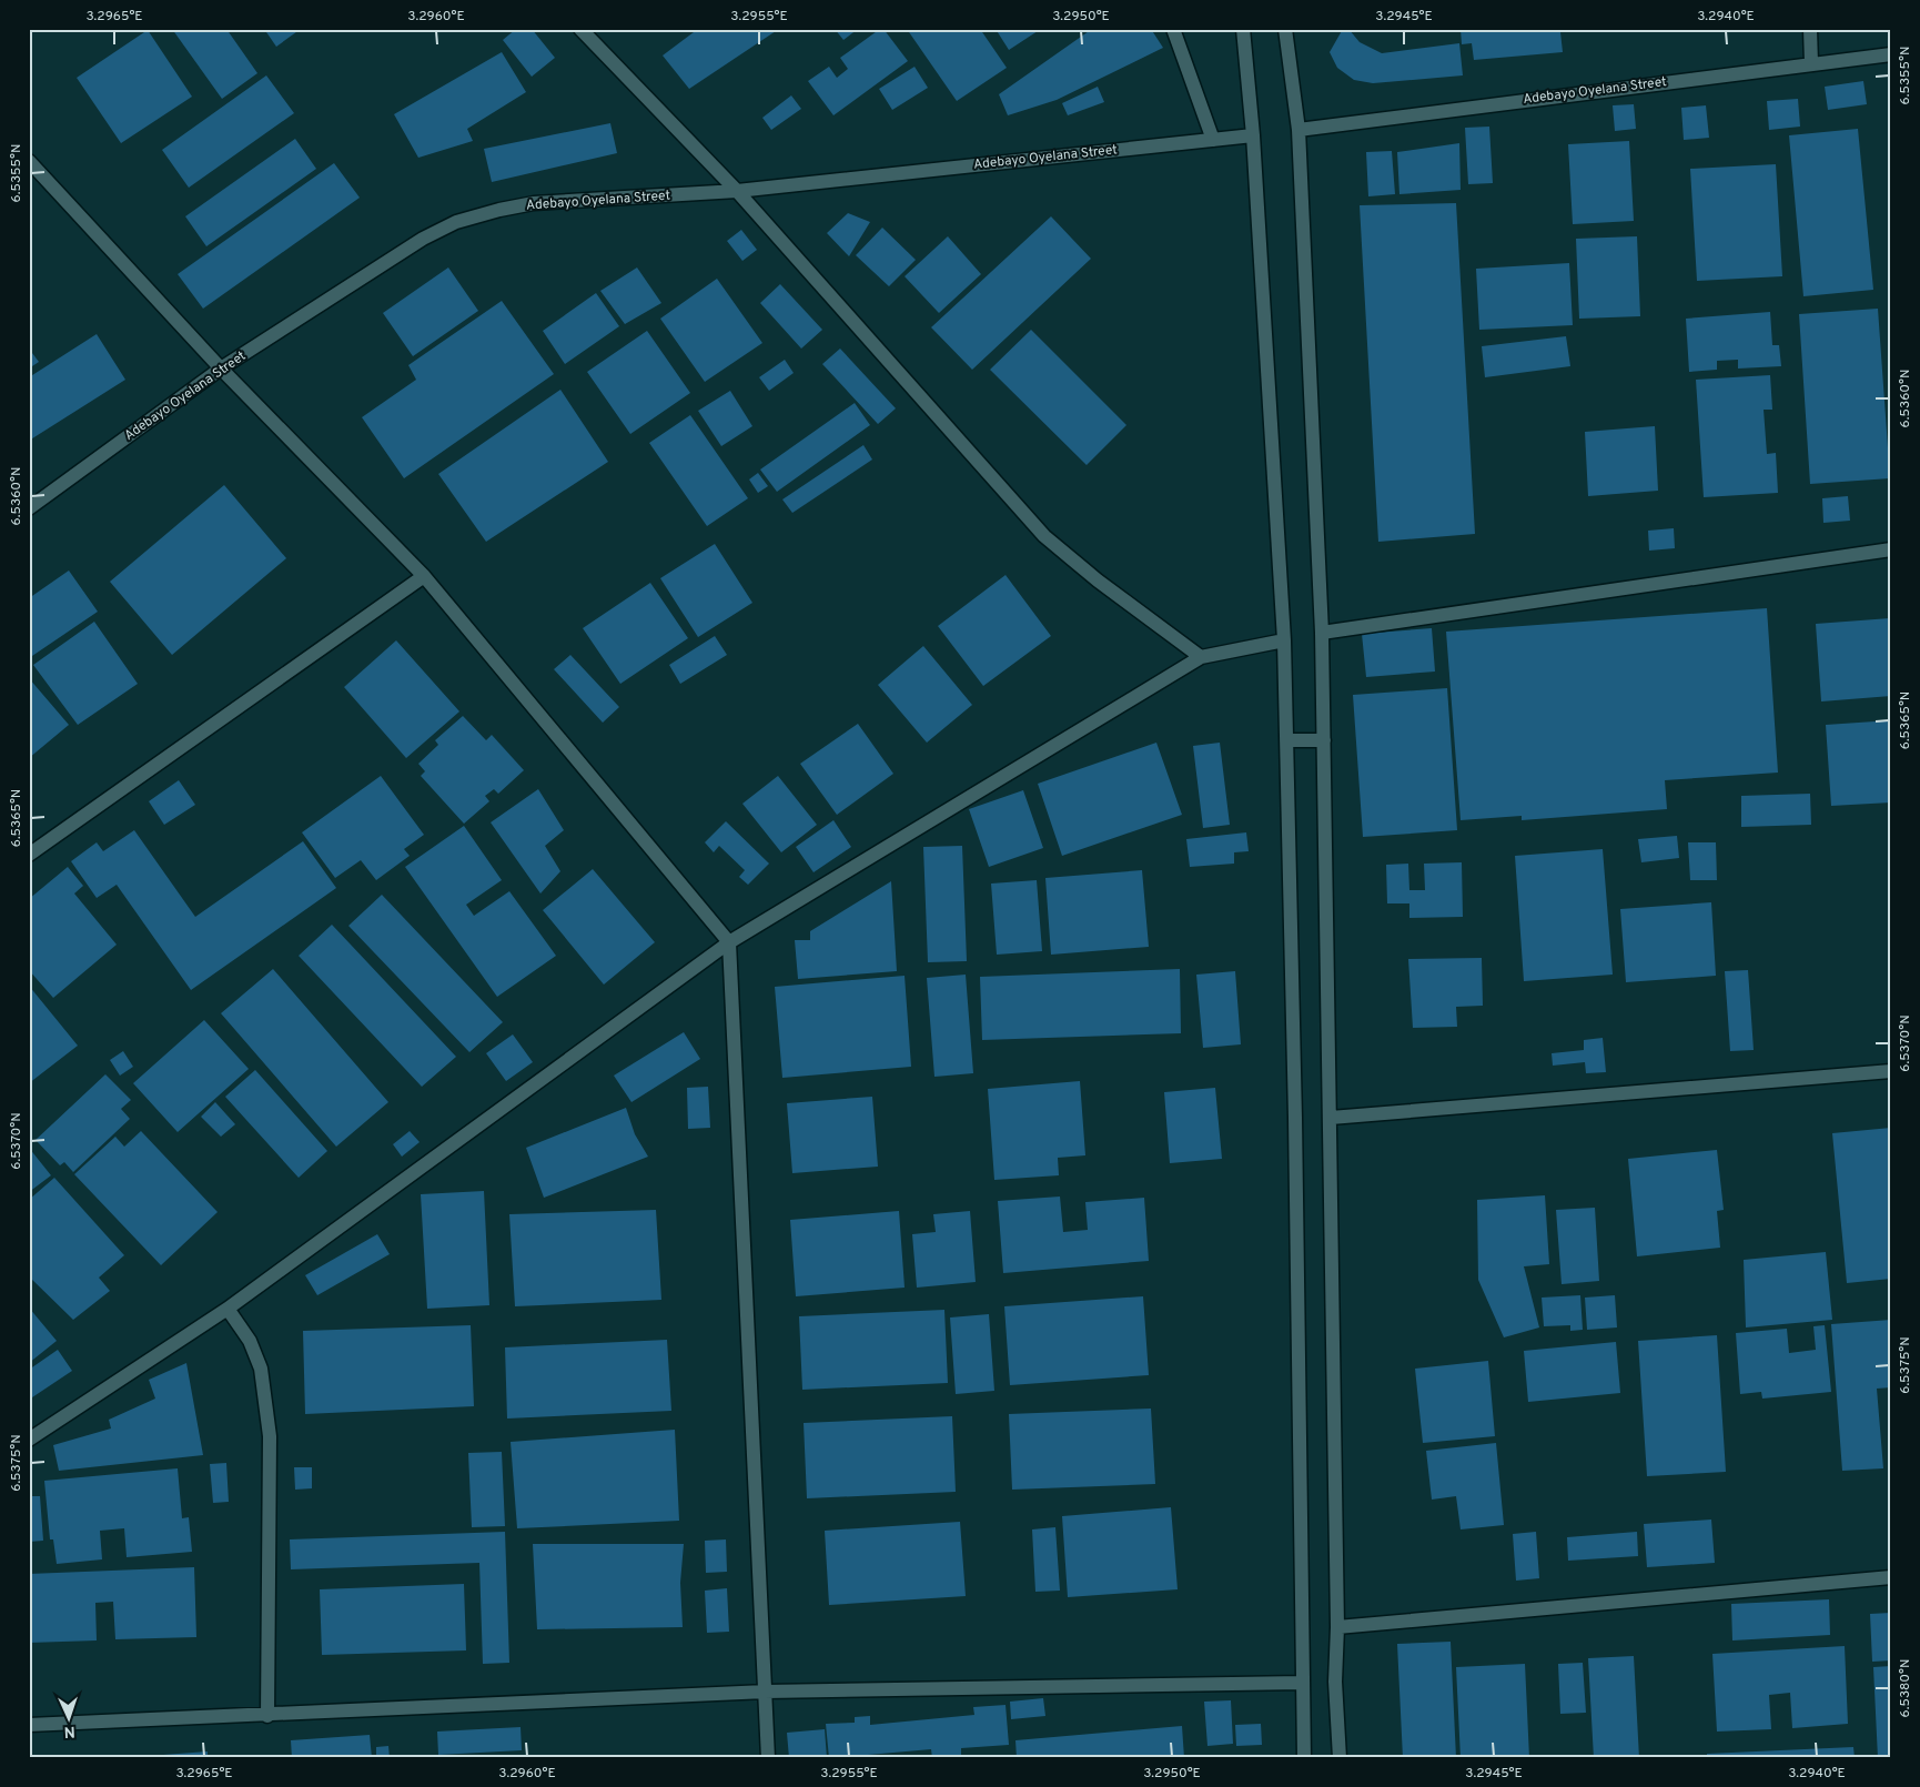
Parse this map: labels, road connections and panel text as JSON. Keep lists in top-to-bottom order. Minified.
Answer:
{"streets":{"street":["Adebayo Oyelana Street"]},"north":"bottom","coordinates":["3.2965°E","3.2960°E","3.2955°E","3.2950°E","3.2945°E","3.2940°E","6.5355°N","6.5360°N","6.5365°N","6.5370°N","6.5375°N","6.5380°N"]}
